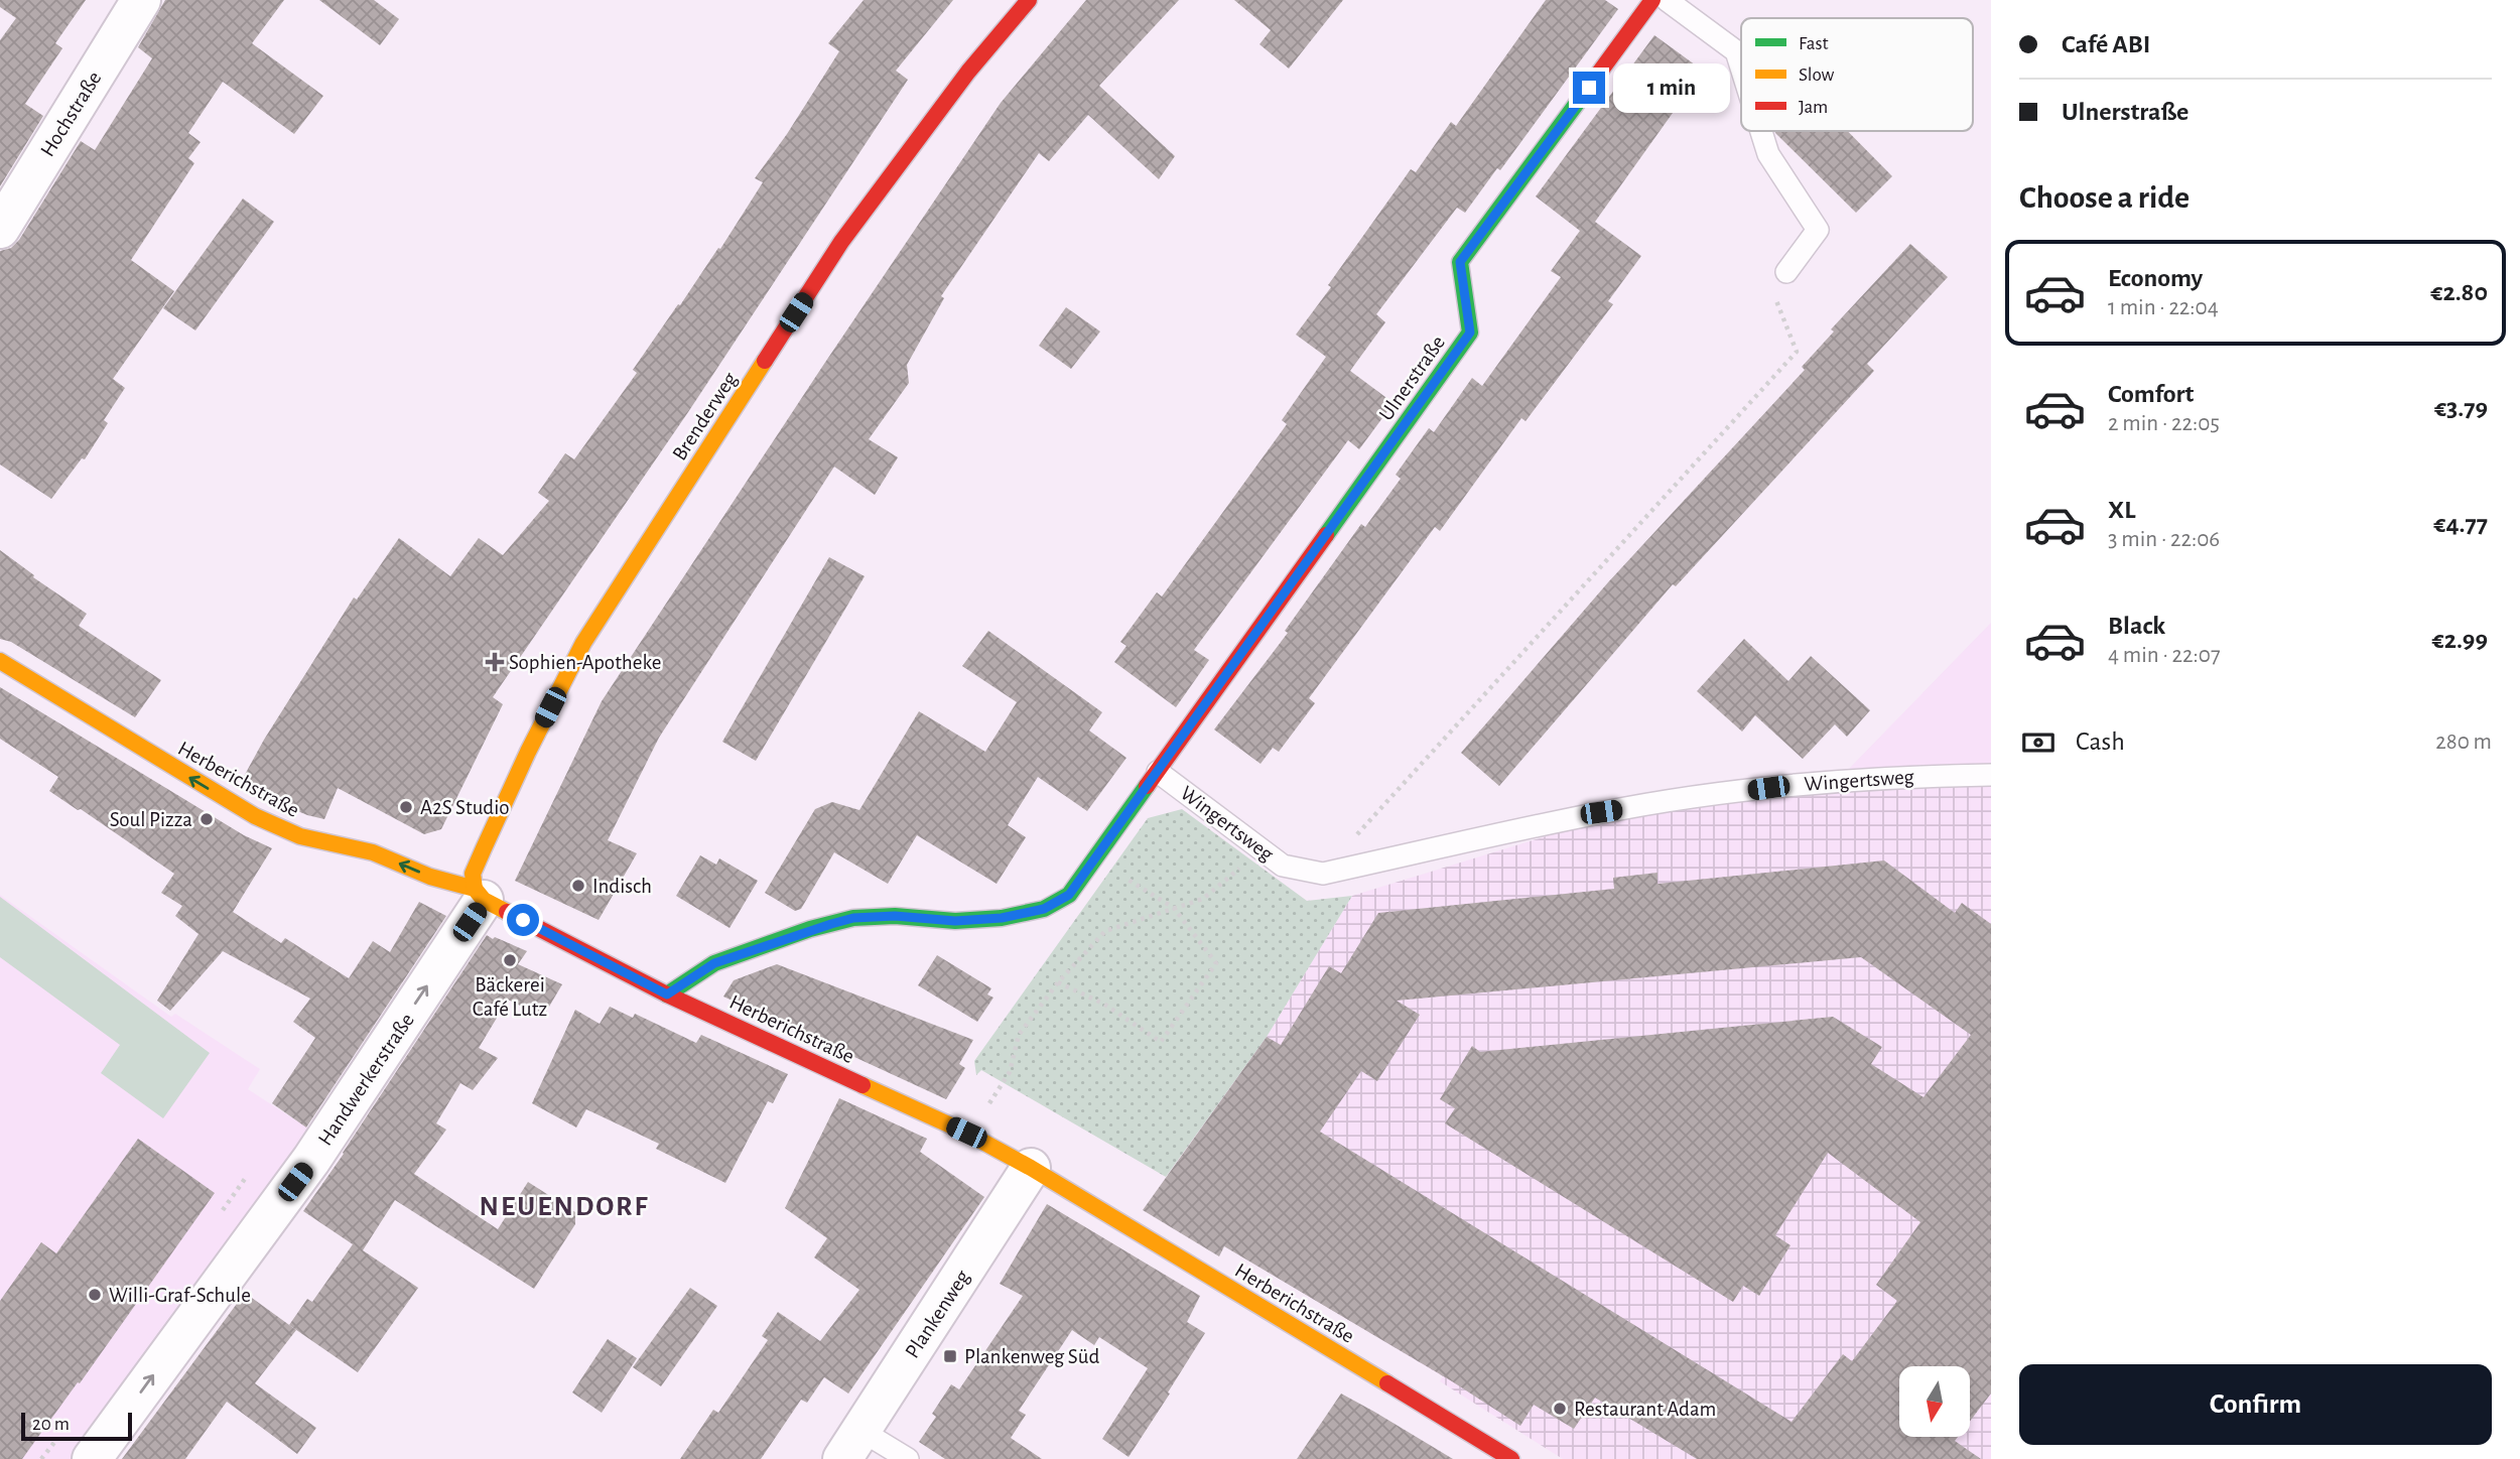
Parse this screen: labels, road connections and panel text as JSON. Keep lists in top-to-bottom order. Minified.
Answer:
{"streets":{"street":["Hochstraße","Ulnerstraße","Brenderweg","Herberichstraße","Wingertsweg","Handwerkerstraße","Plankenweg"]},"crossings":[["Ulnerstraße","Wingertsweg"],["Brenderweg","Herberichstraße"],["Brenderweg","Handwerkerstraße"],["Herberichstraße","Wingertsweg"],["Herberichstraße","Handwerkerstraße"],["Herberichstraße","Plankenweg"]],"one_way":["Handwerkerstraße"],"districts":["NEUENDORF"],"places":{"health":["Sophien-Apotheke"],"other":["A2S Studio","Soul Pizza","Indisch","Bäckerei Café Lutz","Willi-Graf-Schule","Restaurant Adam"],"transit":["Plankenweg Süd"]},"legend":["Fast","Slow","Jam"],"scale_bar":"20 m","north":"bottom","page":{"banner":["Café ABI","Ulnerstraße"],"bubble":"1 min","heading":"Choose a ride","list":[{"name":"Economy","note":"1 min · 22:04","value":"€2.80"},{"name":"Comfort","note":"2 min · 22:05","value":"€3.79"},{"name":"XL","note":"3 min · 22:06","value":"€4.77"},{"name":"Black","note":"4 min · 22:07","value":"€2.99"}],"pay":["Cash","280 m"],"buttons":"Confirm","scale":"20 m"}}
